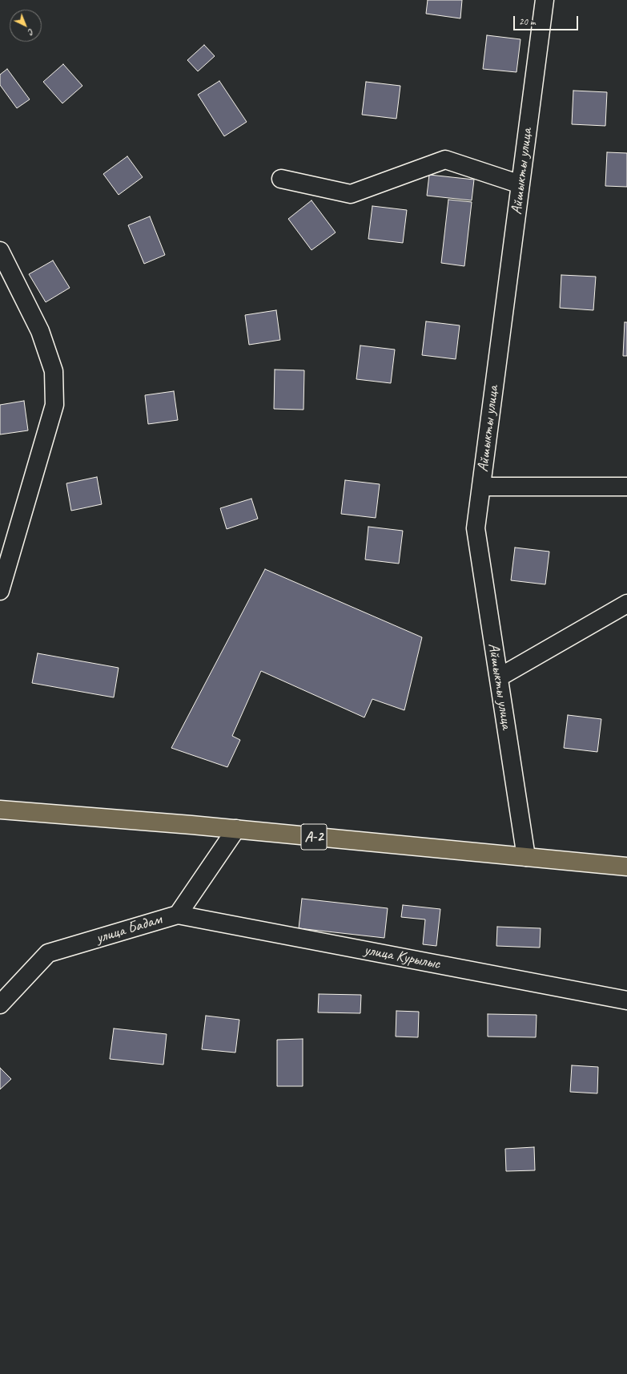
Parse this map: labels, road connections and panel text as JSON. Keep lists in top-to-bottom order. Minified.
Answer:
{"streets":{"highway":["A-2"],"street":["Айшыкты улица","улица Бадам","улица Курылыс"]},"crossings":[["Айшыкты улица","A-2"],["A-2","улица Бадам"],["улица Бадам","улица Курылыс"]],"scale_bar":"20 m","north":"bottom right"}
